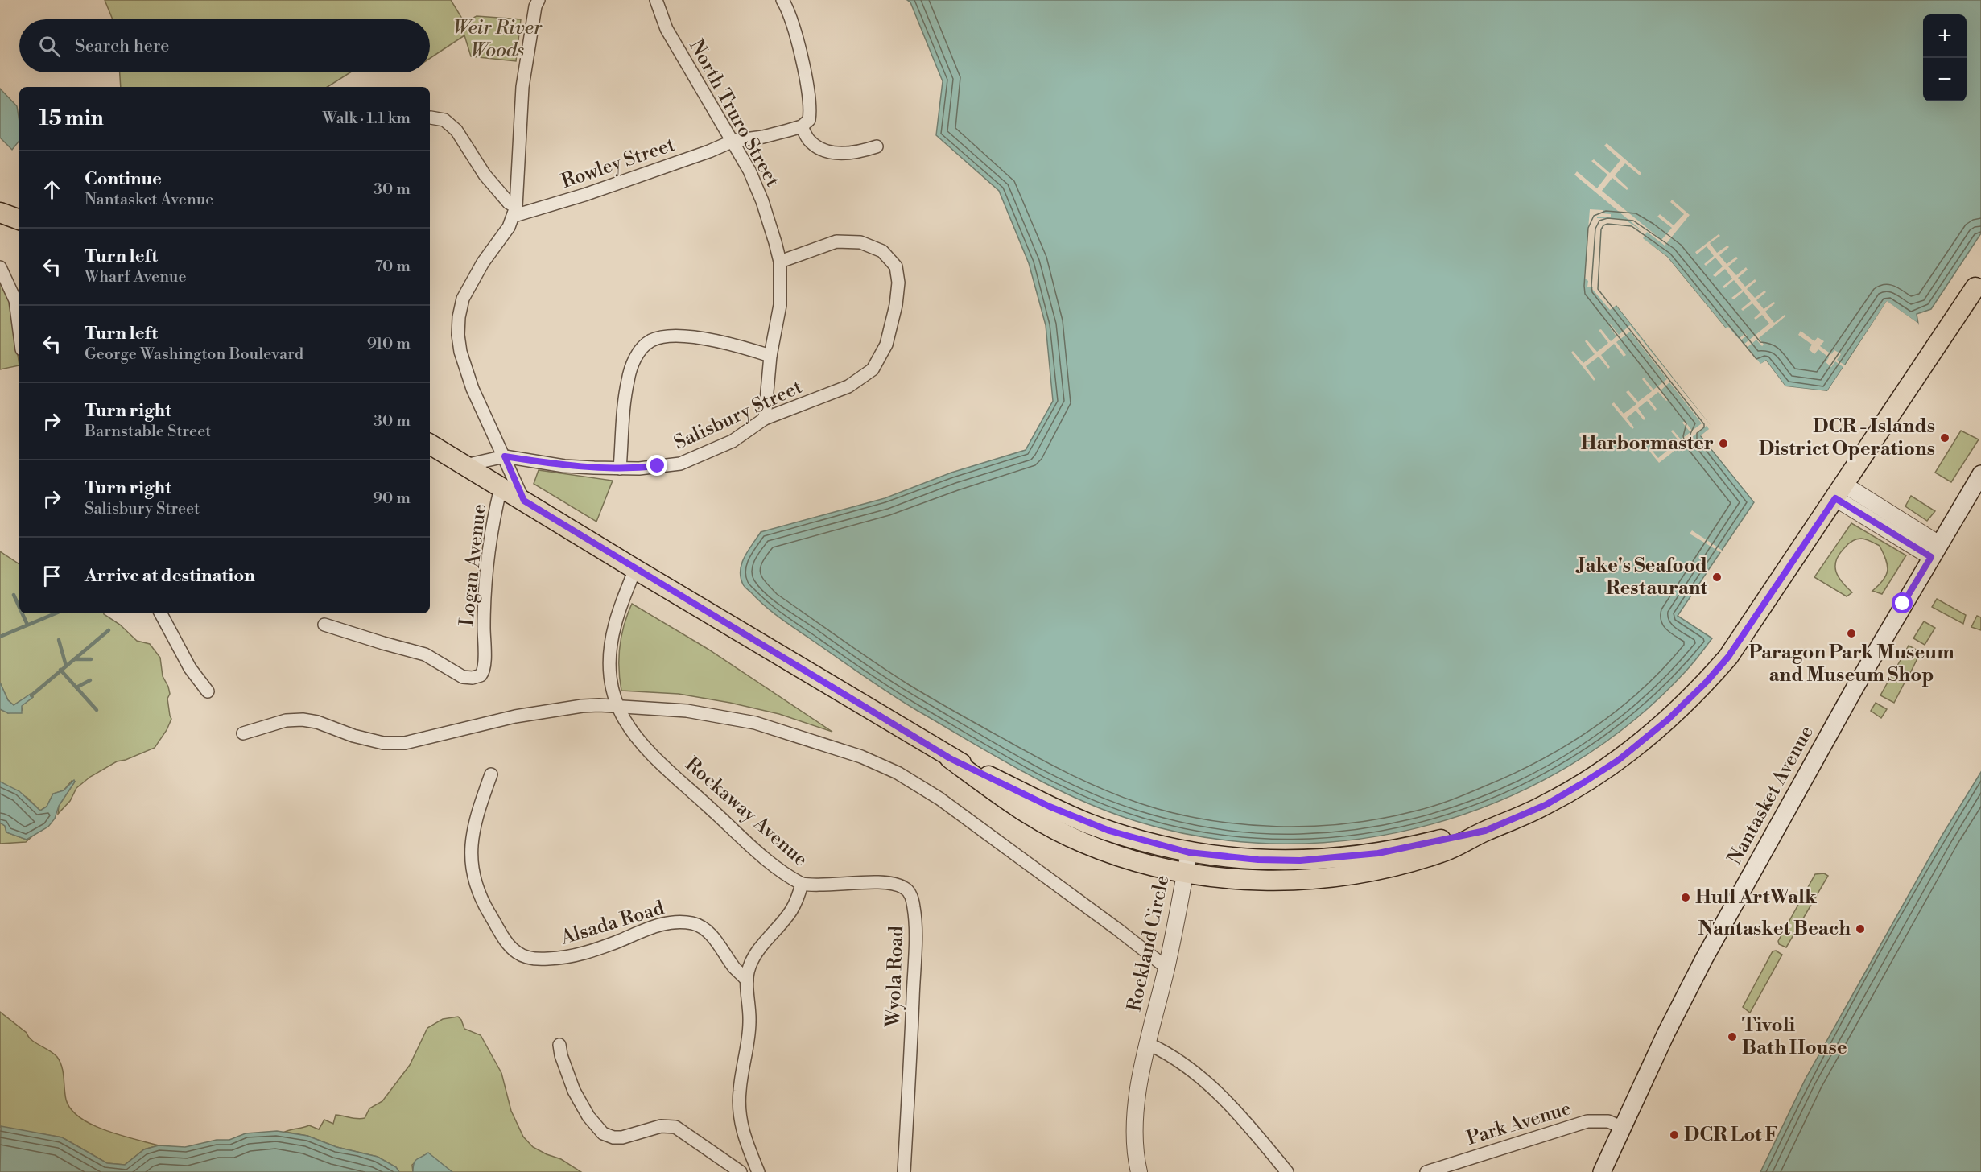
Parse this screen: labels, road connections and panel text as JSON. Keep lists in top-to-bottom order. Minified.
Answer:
{"streets":{"main road":["Nantasket Avenue"],"street":["North Truro Street","Rowley Street","Salisbury Street","Logan Avenue","Rockaway Avenue","Alsada Road","Rockland Circle","Wyola Road","Park Avenue"]},"crossings":[["North Truro Street","Rowley Street"],["North Truro Street","Salisbury Street"],["Nantasket Avenue","Park Avenue"],["Rockaway Avenue","Alsada Road"],["Rockaway Avenue","Wyola Road"]],"parks":["Weir River Woods"],"places":["DCR - Islands District Operations","Harbormaster","Jake's Seafood Restaurant","Paragon Park Museum and Museum Shop","Hull ArtWalk","Nantasket Beach","Tivoli Bath House","DCR Lot F"],"page":{"map_buttons":["+","−"],"search":"Search here","heading":["15 min","Walk · 1.1 km"],"list":[["Continue","Nantasket Avenue","30 m"],["Turn left","Wharf Avenue","70 m"],["Turn left","George Washington Boulevard","910 m"],["Turn right","Barnstable Street","30 m"],["Turn right","Salisbury Street","90 m"],"Arrive at destination"]}}
